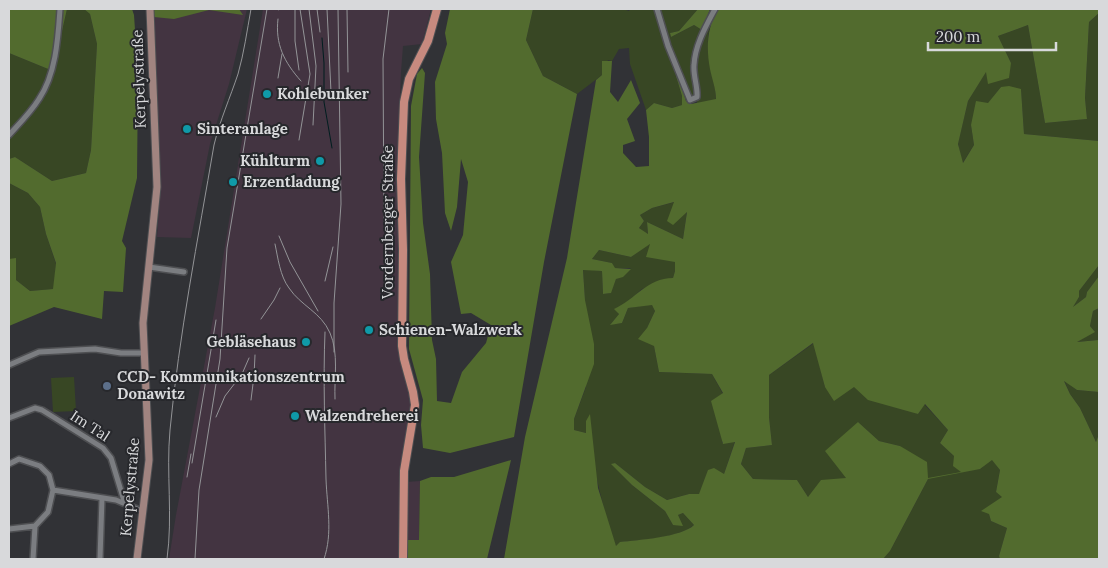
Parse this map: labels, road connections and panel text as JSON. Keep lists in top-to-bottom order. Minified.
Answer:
{"streets":{"main road":["Kerpelystraße","Vordernberger Straße"],"street":["Im Tal"]},"places":["Kohlebunker","Sinteranlage","Kühlturm","Erzentladung","Schienen-Walzwerk","Gebläsehaus","CCD- Kommunikationszentrum Donawitz","Walzendreherei"],"scale_bar":"200 m"}
